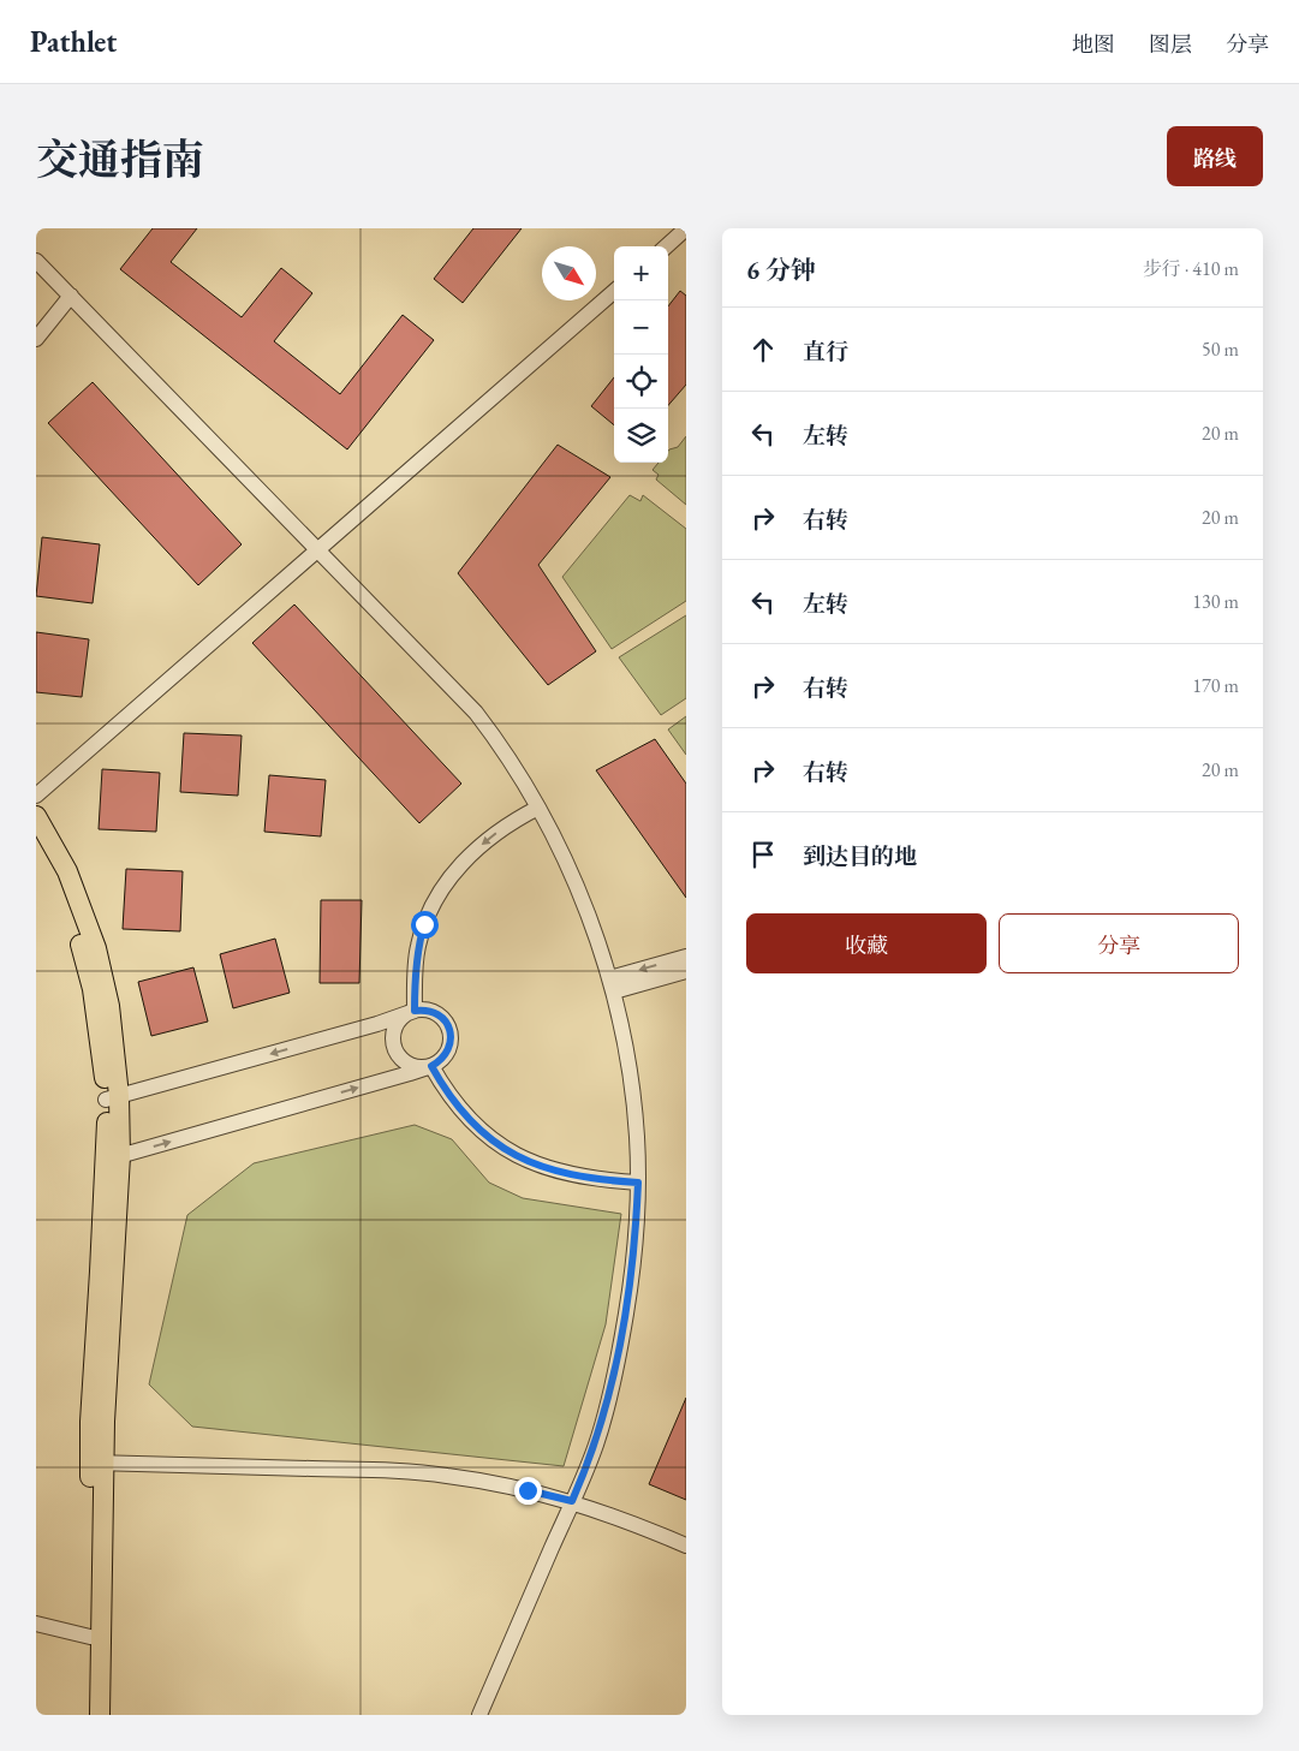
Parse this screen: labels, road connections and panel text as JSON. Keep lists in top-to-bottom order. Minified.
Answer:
{"north":"bottom right","page":{"header":"Pathlet","nav":["地图","图层","分享"],"title":"交通指南","buttons":["路线",["收藏","分享"]],"heading":["6 分钟","步行 · 410 m"],"map_buttons":["+","−"],"list":[["直行","50 m"],["左转","20 m"],["右转","20 m"],["左转","130 m"],["右转","170 m"],["右转","20 m"],"到达目的地"]}}
